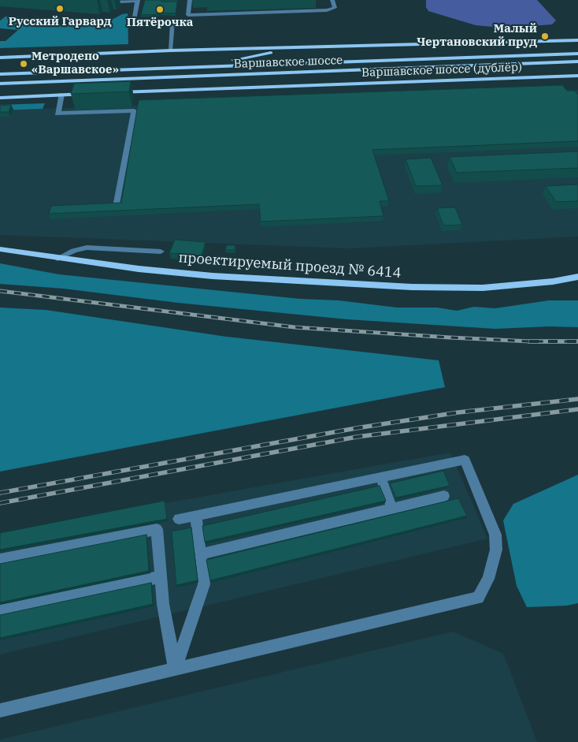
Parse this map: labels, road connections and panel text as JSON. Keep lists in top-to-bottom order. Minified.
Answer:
{"streets":{"main road":["Варшавское шоссе","Варшавское шоссе (дублёр)","проектируемый проезд № 6414"]},"places":["Русский Гарвард","Пятёрочка","Малый Чертановский пруд","Метродепо «Варшавское»"]}
